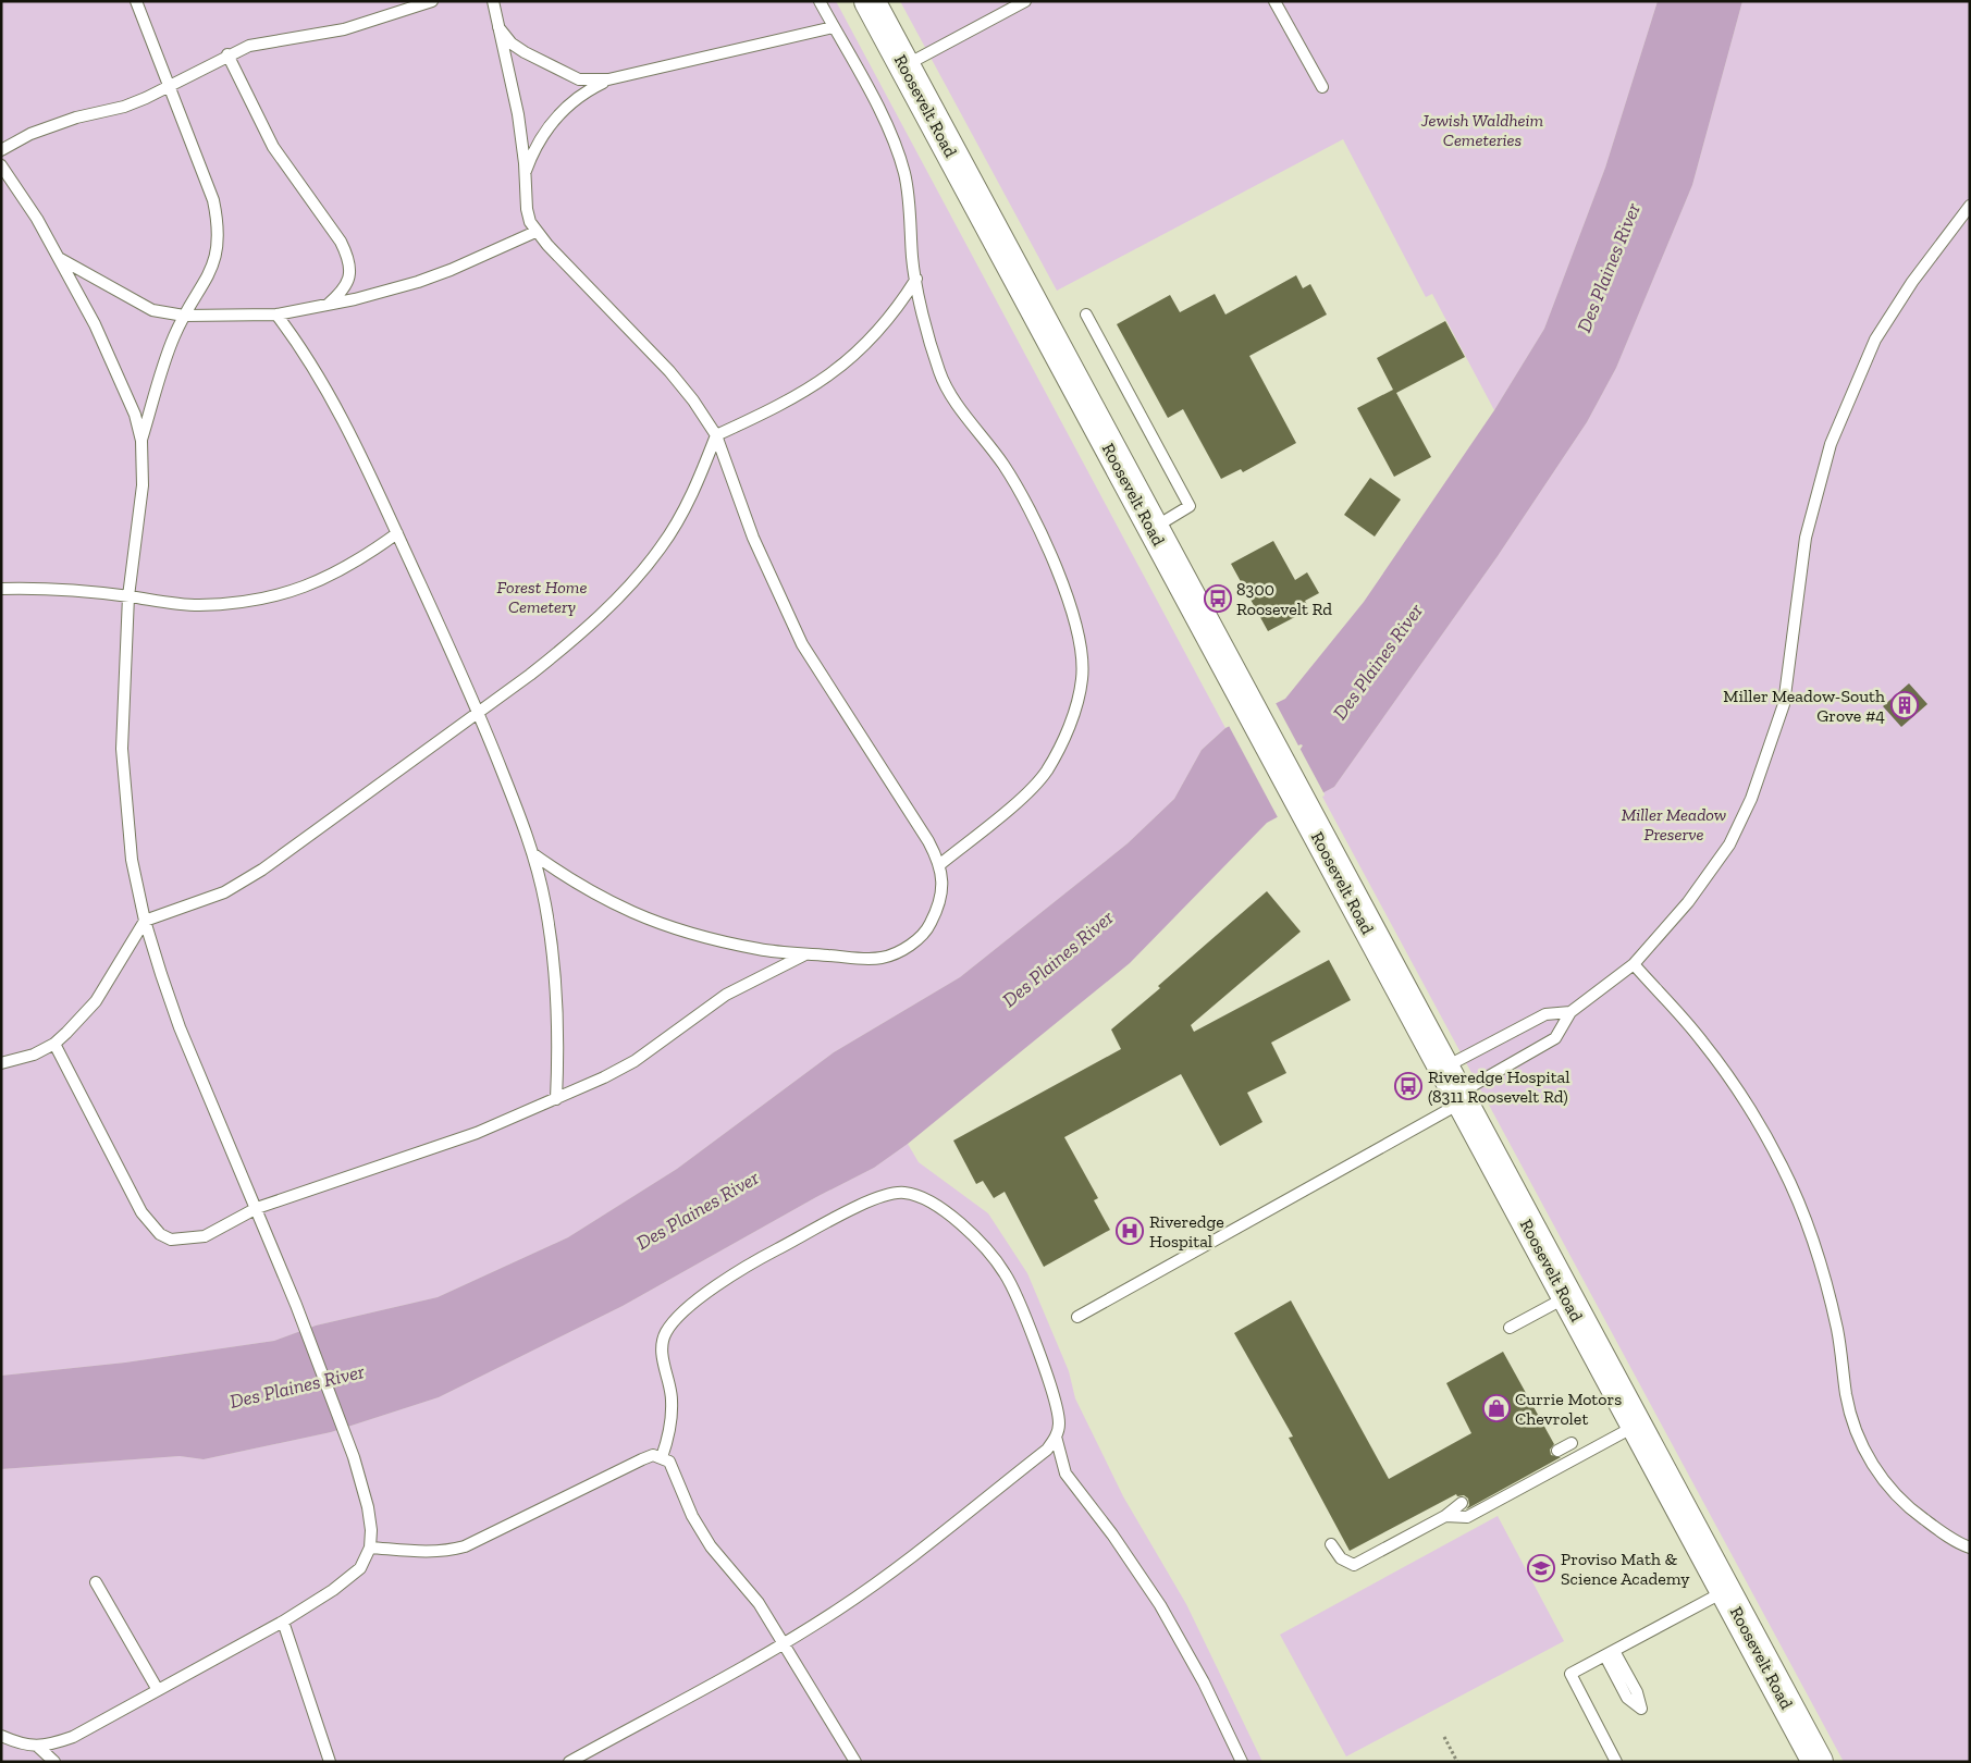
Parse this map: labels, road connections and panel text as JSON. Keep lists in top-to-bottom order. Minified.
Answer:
{"streets":{"main road":["Roosevelt Road"]},"water":["Des Plaines River"],"parks":["Jewish Waldheim Cemeteries","Forest Home Cemetery","Miller Meadow Preserve"],"places":{"bus stop":["8300 Roosevelt Rd","Riveredge Hospital (8311 Roosevelt Rd)"],"building":["Miller Meadow-South Grove #4"],"hospital":["Riveredge Hospital"],"shop":["Currie Motors Chevrolet"],"school or university":["Proviso Math & Science Academy"]}}
